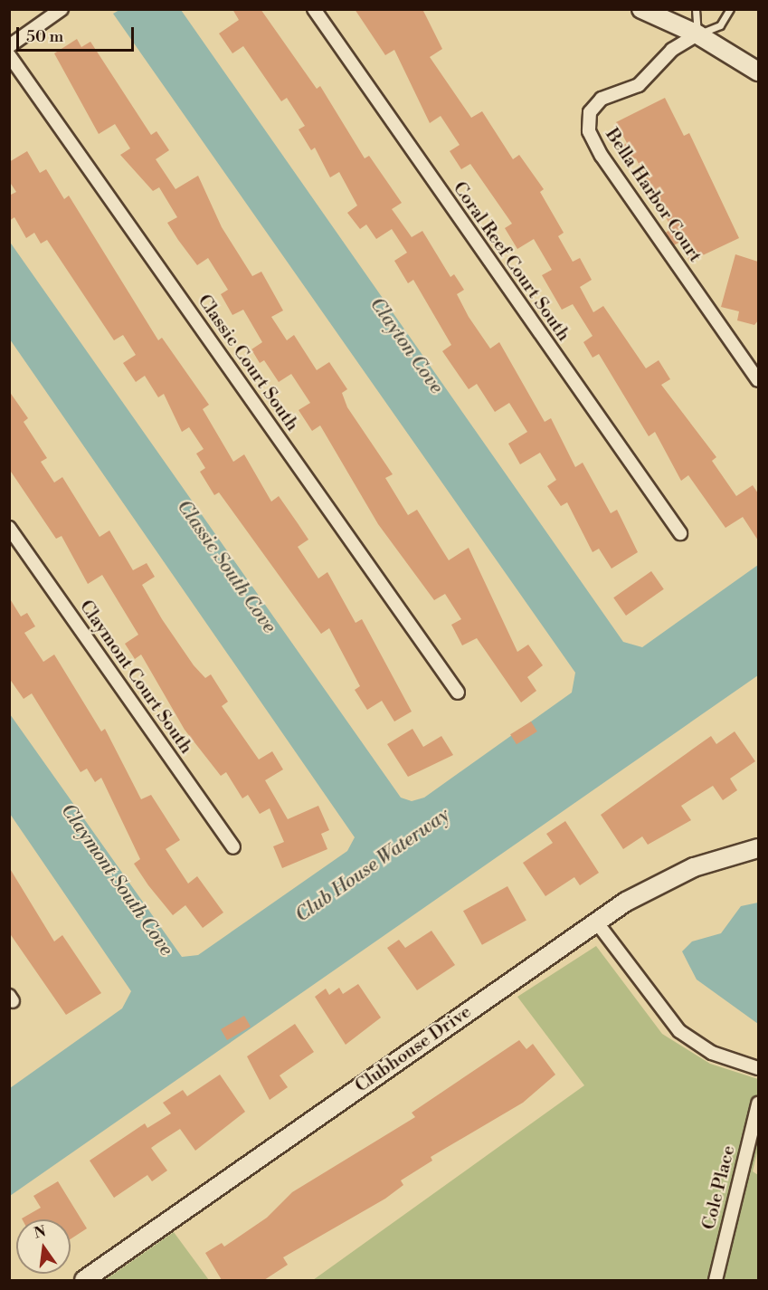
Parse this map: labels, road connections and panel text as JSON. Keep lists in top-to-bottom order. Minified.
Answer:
{"streets":{"street":["Bella Harbor Court","Coral Reef Court South","Classic Court South","Claymont Court South","Clubhouse Drive","Cole Place"]},"water":["Clayton Cove","Classic South Cove","Club House Waterway","Claymont South Cove"],"scale_bar":"50 m","north":"top"}
